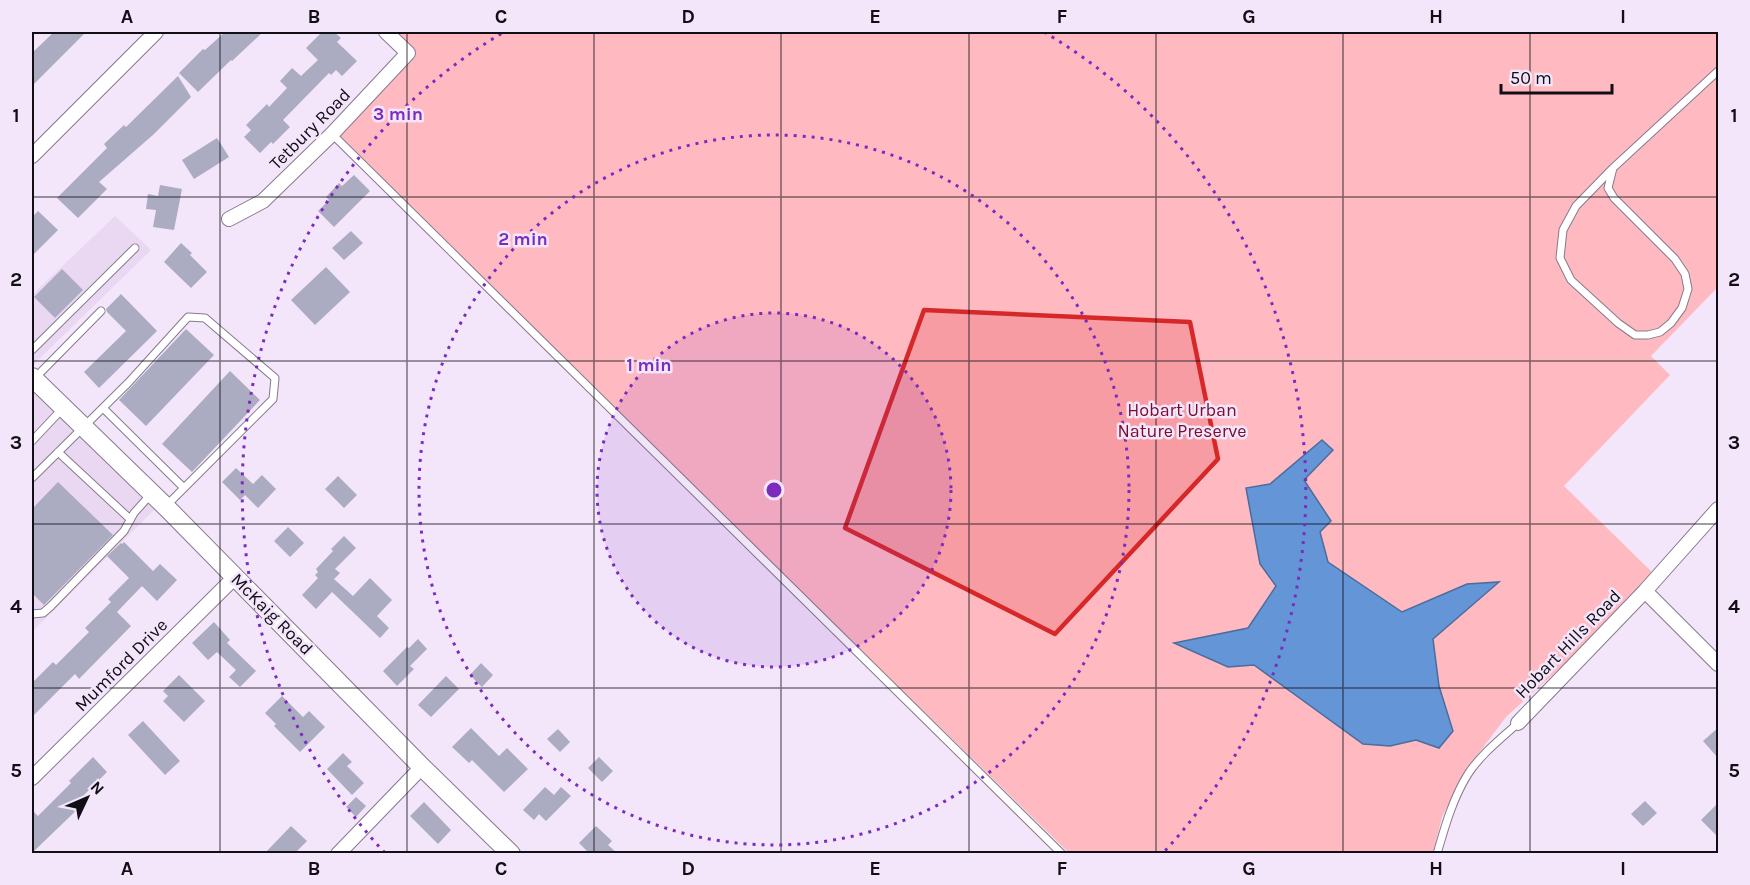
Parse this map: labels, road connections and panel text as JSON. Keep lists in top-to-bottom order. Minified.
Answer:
{"streets":{"street":["Tetbury Road","McKaig Road","Hobart Hills Road","Mumford Drive"]},"crossings":[["McKaig Road","Mumford Drive"]],"parks":["Hobart Urban Nature Preserve"],"scale_bar":"50 m","north":"top right","grid":{"columns":["A","B","C","D","E","F","G","H","I"],"rows":["1","2","3","4","5"]},"rings":["3 min","2 min","1 min"]}
